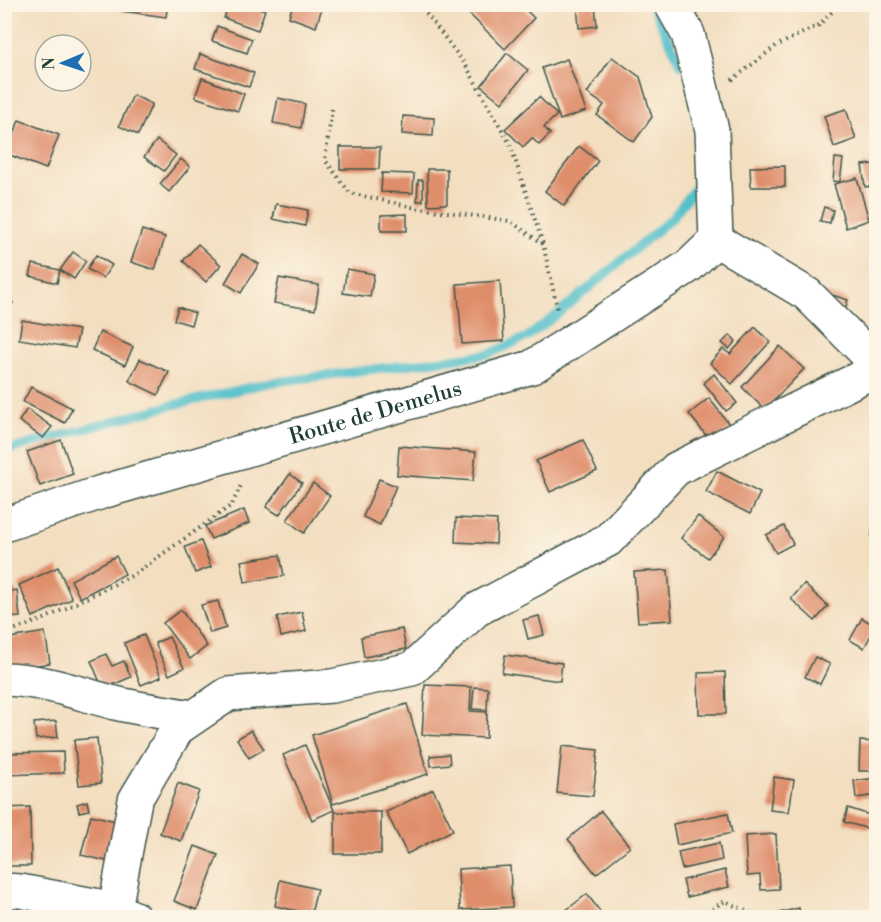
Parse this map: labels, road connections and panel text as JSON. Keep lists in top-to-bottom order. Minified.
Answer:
{"streets":{"street":["Route de Demelus"]},"north":"left"}
